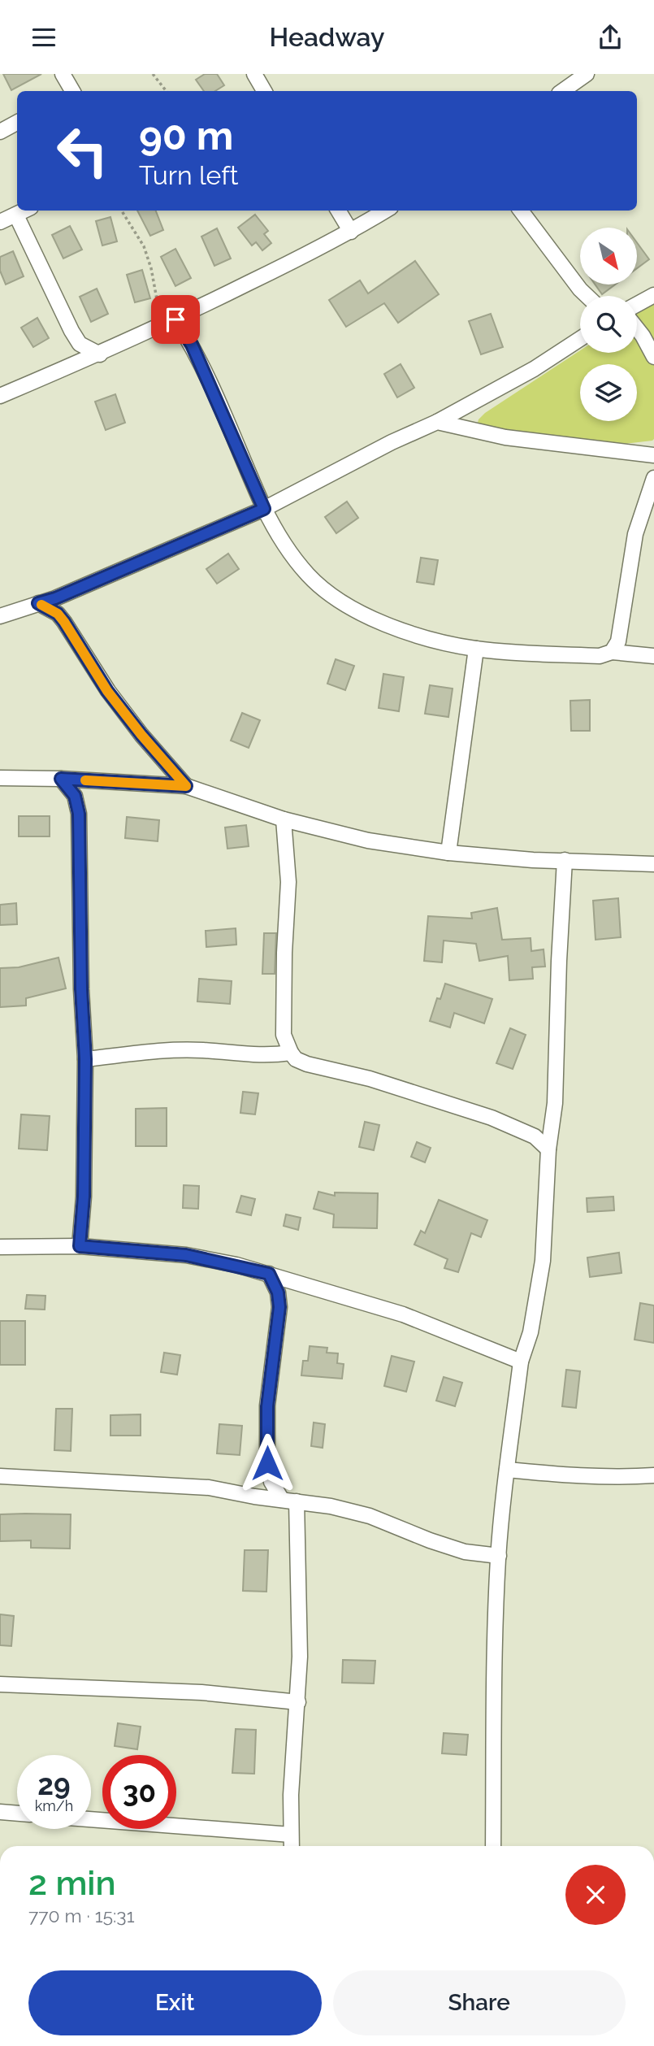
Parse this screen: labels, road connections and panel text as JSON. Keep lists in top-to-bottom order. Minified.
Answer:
{"north":"bottom right","page":{"header":"Headway","turn":["90 m","Turn left"],"speed":"29 km/h","limit":"30","heading":["2 min","770 m · 15:31"],"buttons":["Exit","Share"]}}
